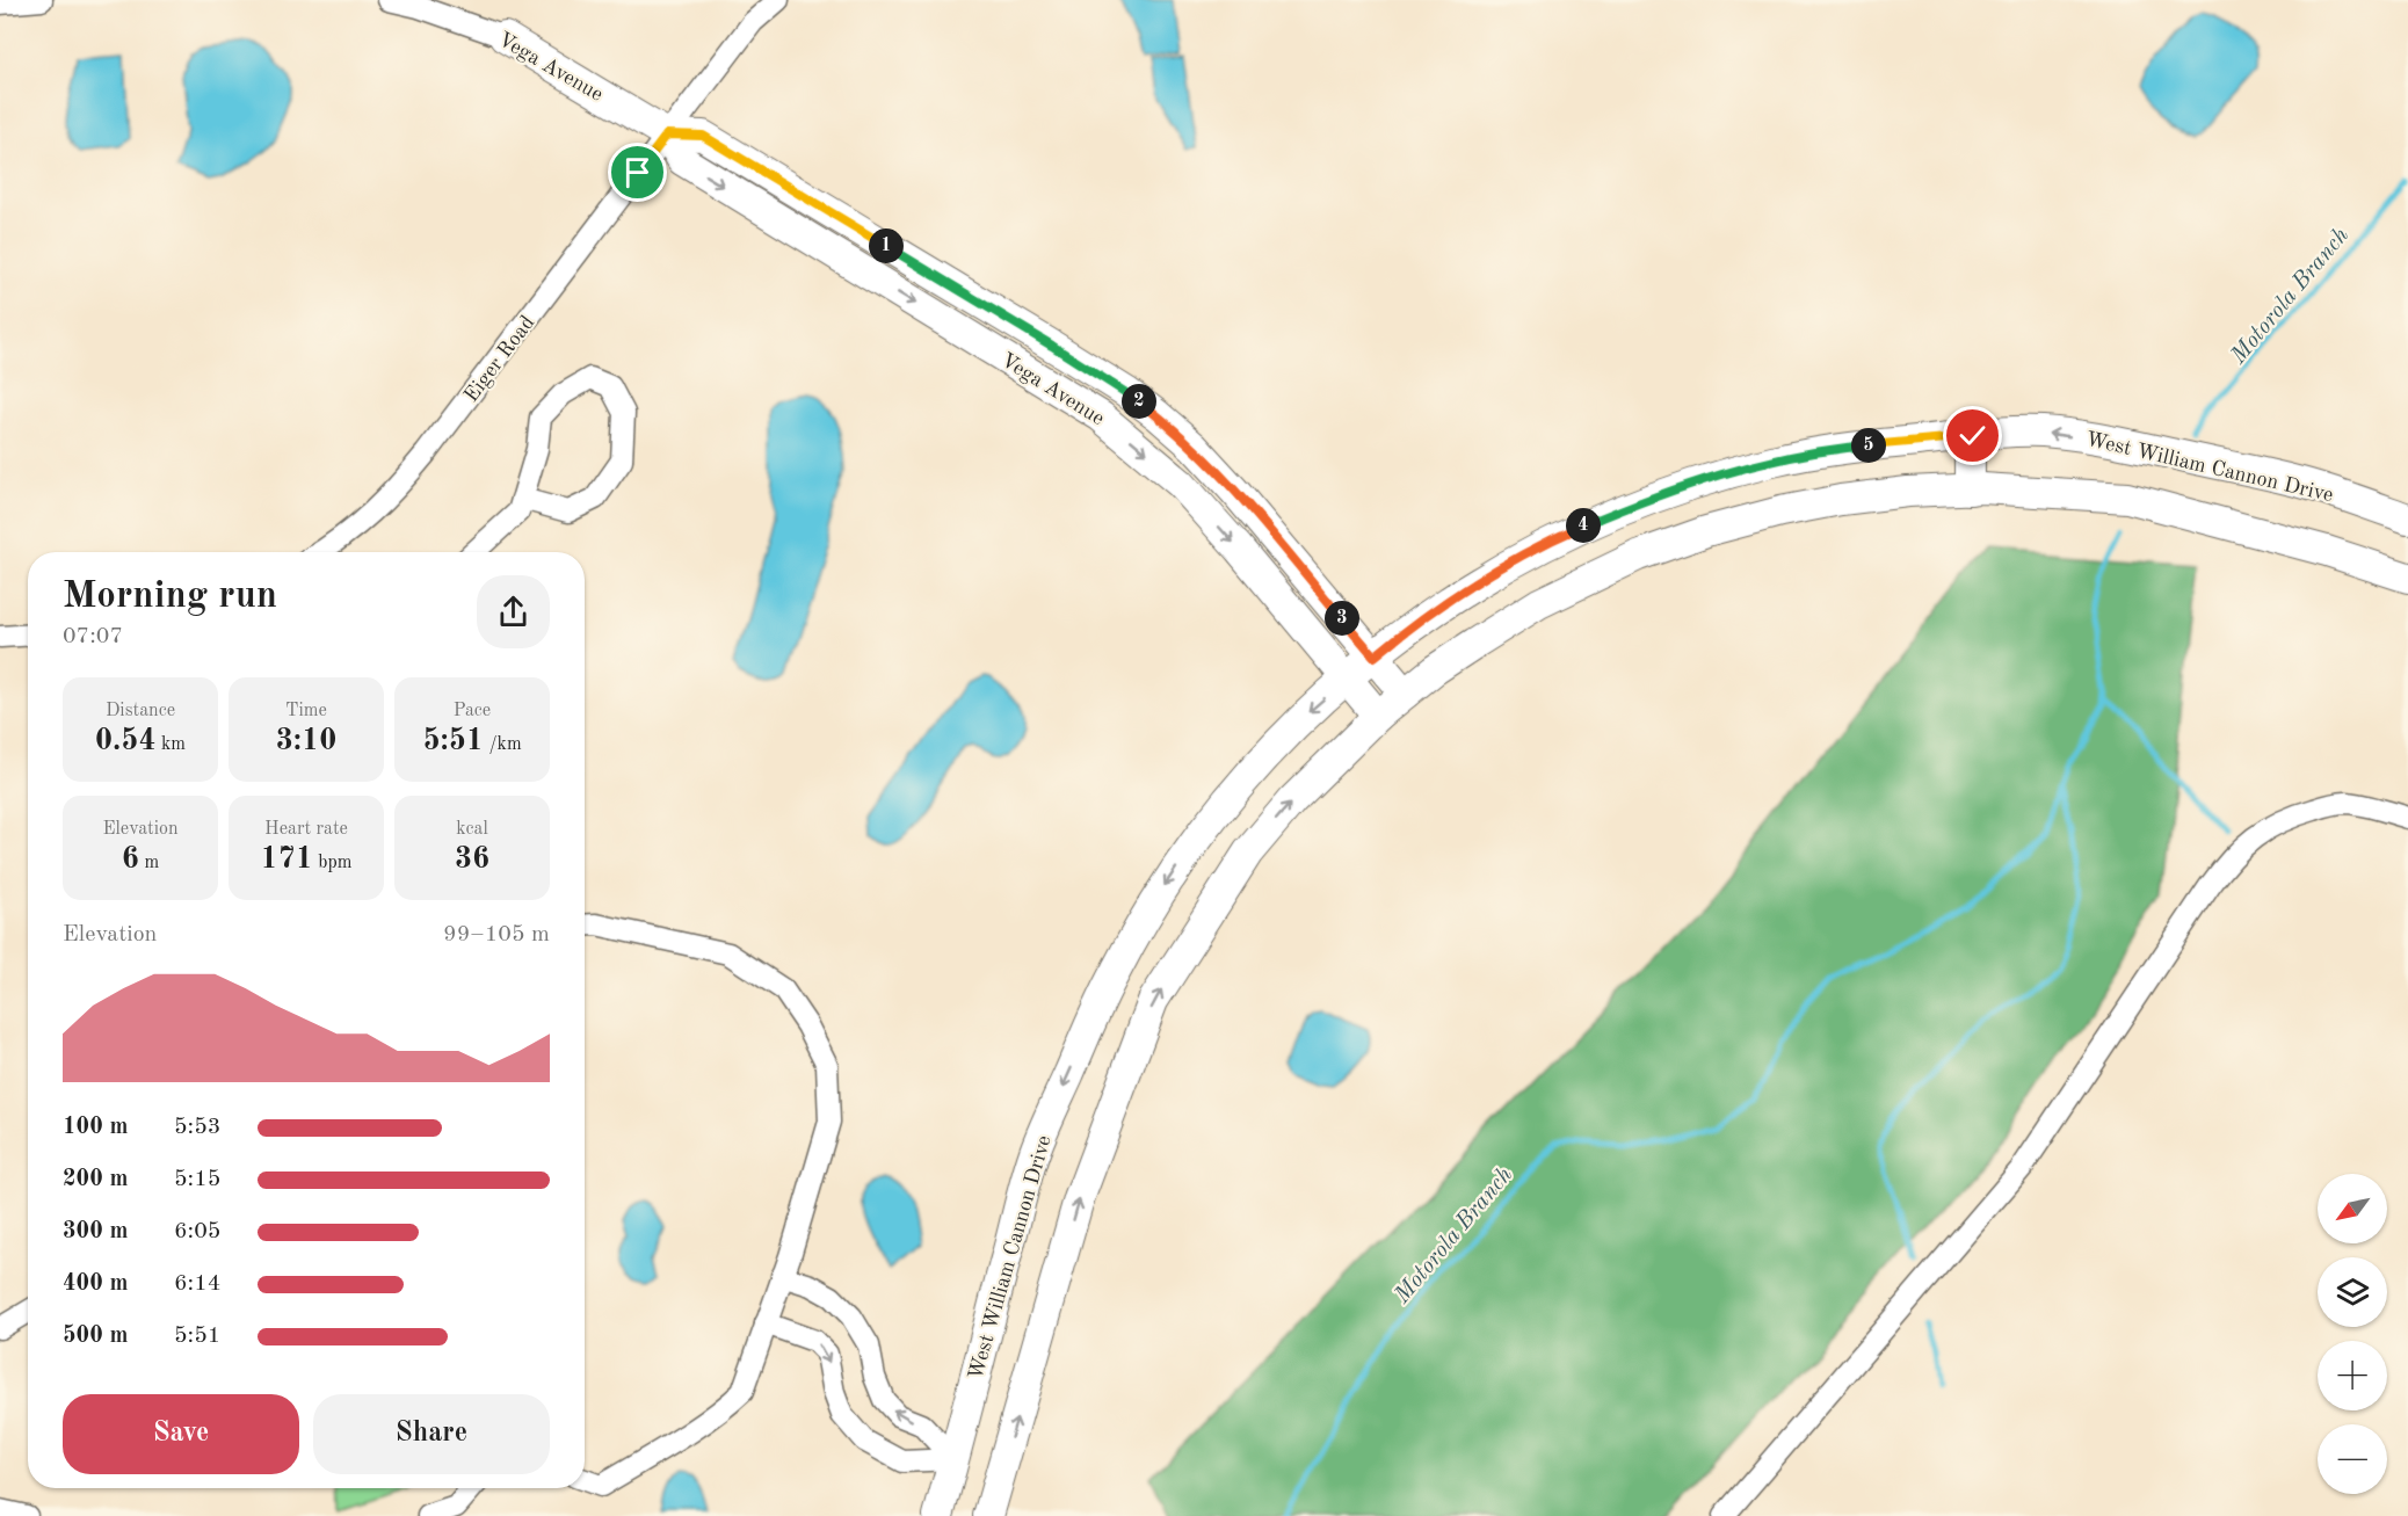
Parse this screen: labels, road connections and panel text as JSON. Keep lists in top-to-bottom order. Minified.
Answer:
{"streets":{"main road":["Vega Avenue","West William Cannon Drive"],"street":["Eiger Road"]},"crossings":[["Vega Avenue","Eiger Road"],["Vega Avenue","West William Cannon Drive"]],"one_way":["Vega Avenue"],"water":["Motorola Branch"],"north":"bottom left","page":{"pins":["1","2","5","4","3"],"heading":["Morning run","07:07"],"stats":[["Distance","0.54 km"],["Time","3:10"],["Pace","5:51 /km"],["Elevation","6 m"],["Heart rate","171 bpm"],["kcal","36"]],"chart":["Elevation","99–105 m"],"list":[{"name":"100 m","note":"5:53"},{"name":"200 m","note":"5:15"},{"name":"300 m","note":"6:05"},{"name":"400 m","note":"6:14"},{"name":"500 m","note":"5:51"}],"map_buttons":["+","−"],"buttons":["Save","Share"]}}
